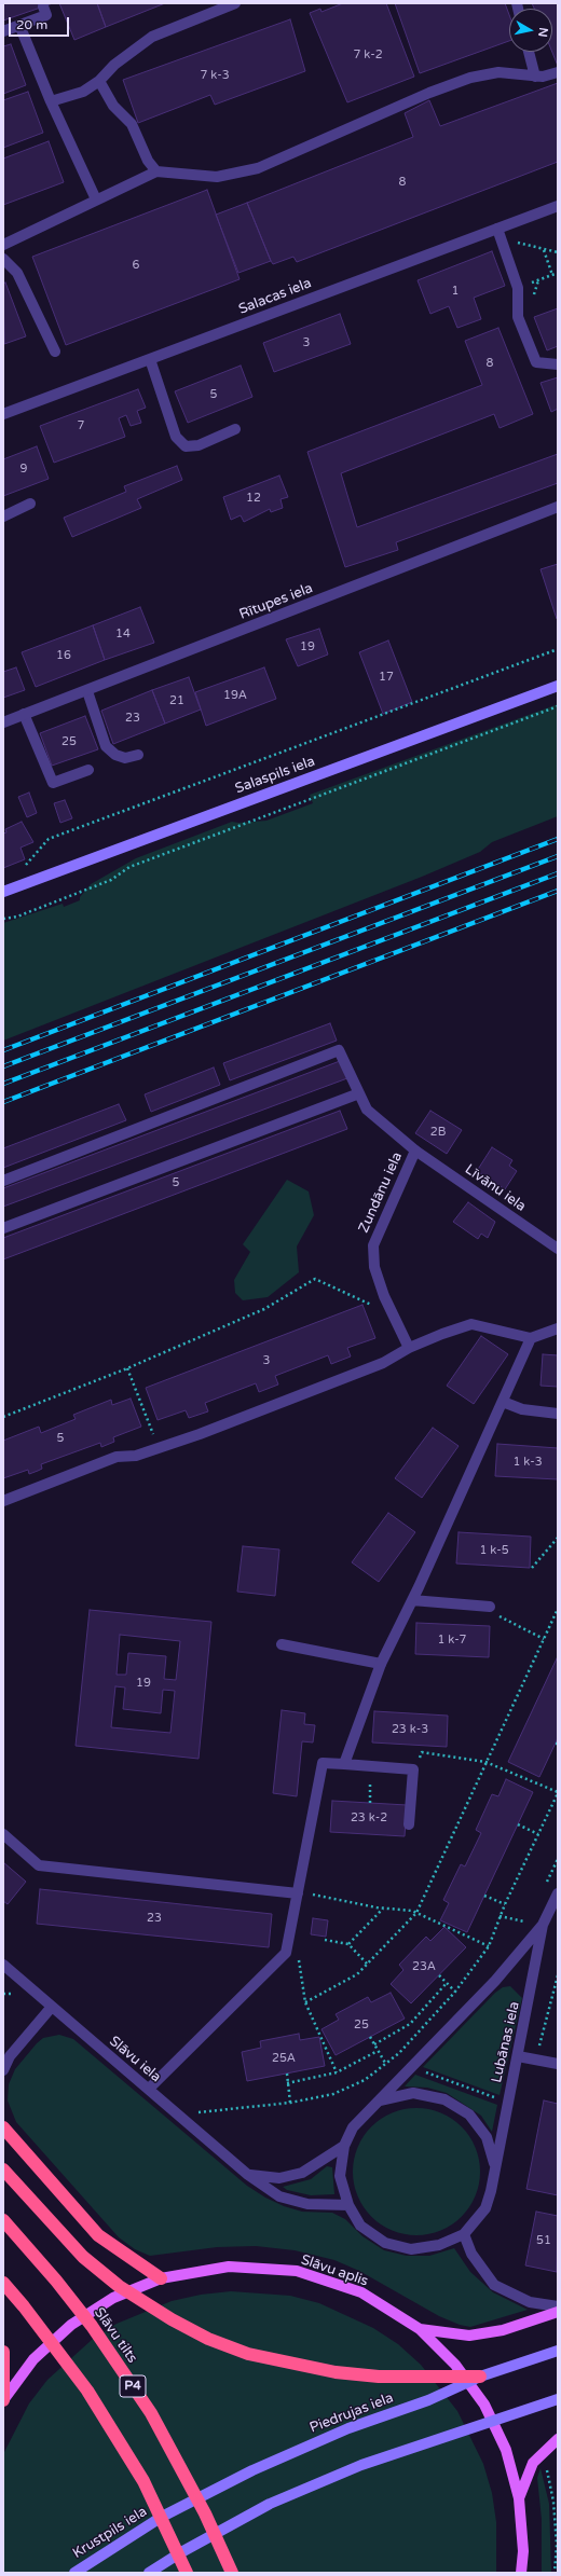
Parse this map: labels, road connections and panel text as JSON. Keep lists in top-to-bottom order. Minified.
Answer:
{"streets":{"highway":["Slāvu tilts","P4"],"main road":["Salaspils iela","Slāvu aplis","Piedrujas iela","Krustpils iela"],"street":["Salacas iela","Rītupes iela","Līvānu iela","Zundānu iela","Lubānas iela","Slāvu iela"]},"crossings":[["Līvānu iela","Zundānu iela"],["Piedrujas iela","Krustpils iela"]],"house_numbers":["7 k-2","7 k-3","8","6","1","3","8","5","7","9","12","14","19","16","17","19A","21","23","25","2B","5","3","5","1 k-3","1 k-5","1 k-7","19","23 k-3","23 k-2","23","23A","25","25A","51"],"scale_bar":"20 m","north":"right"}
